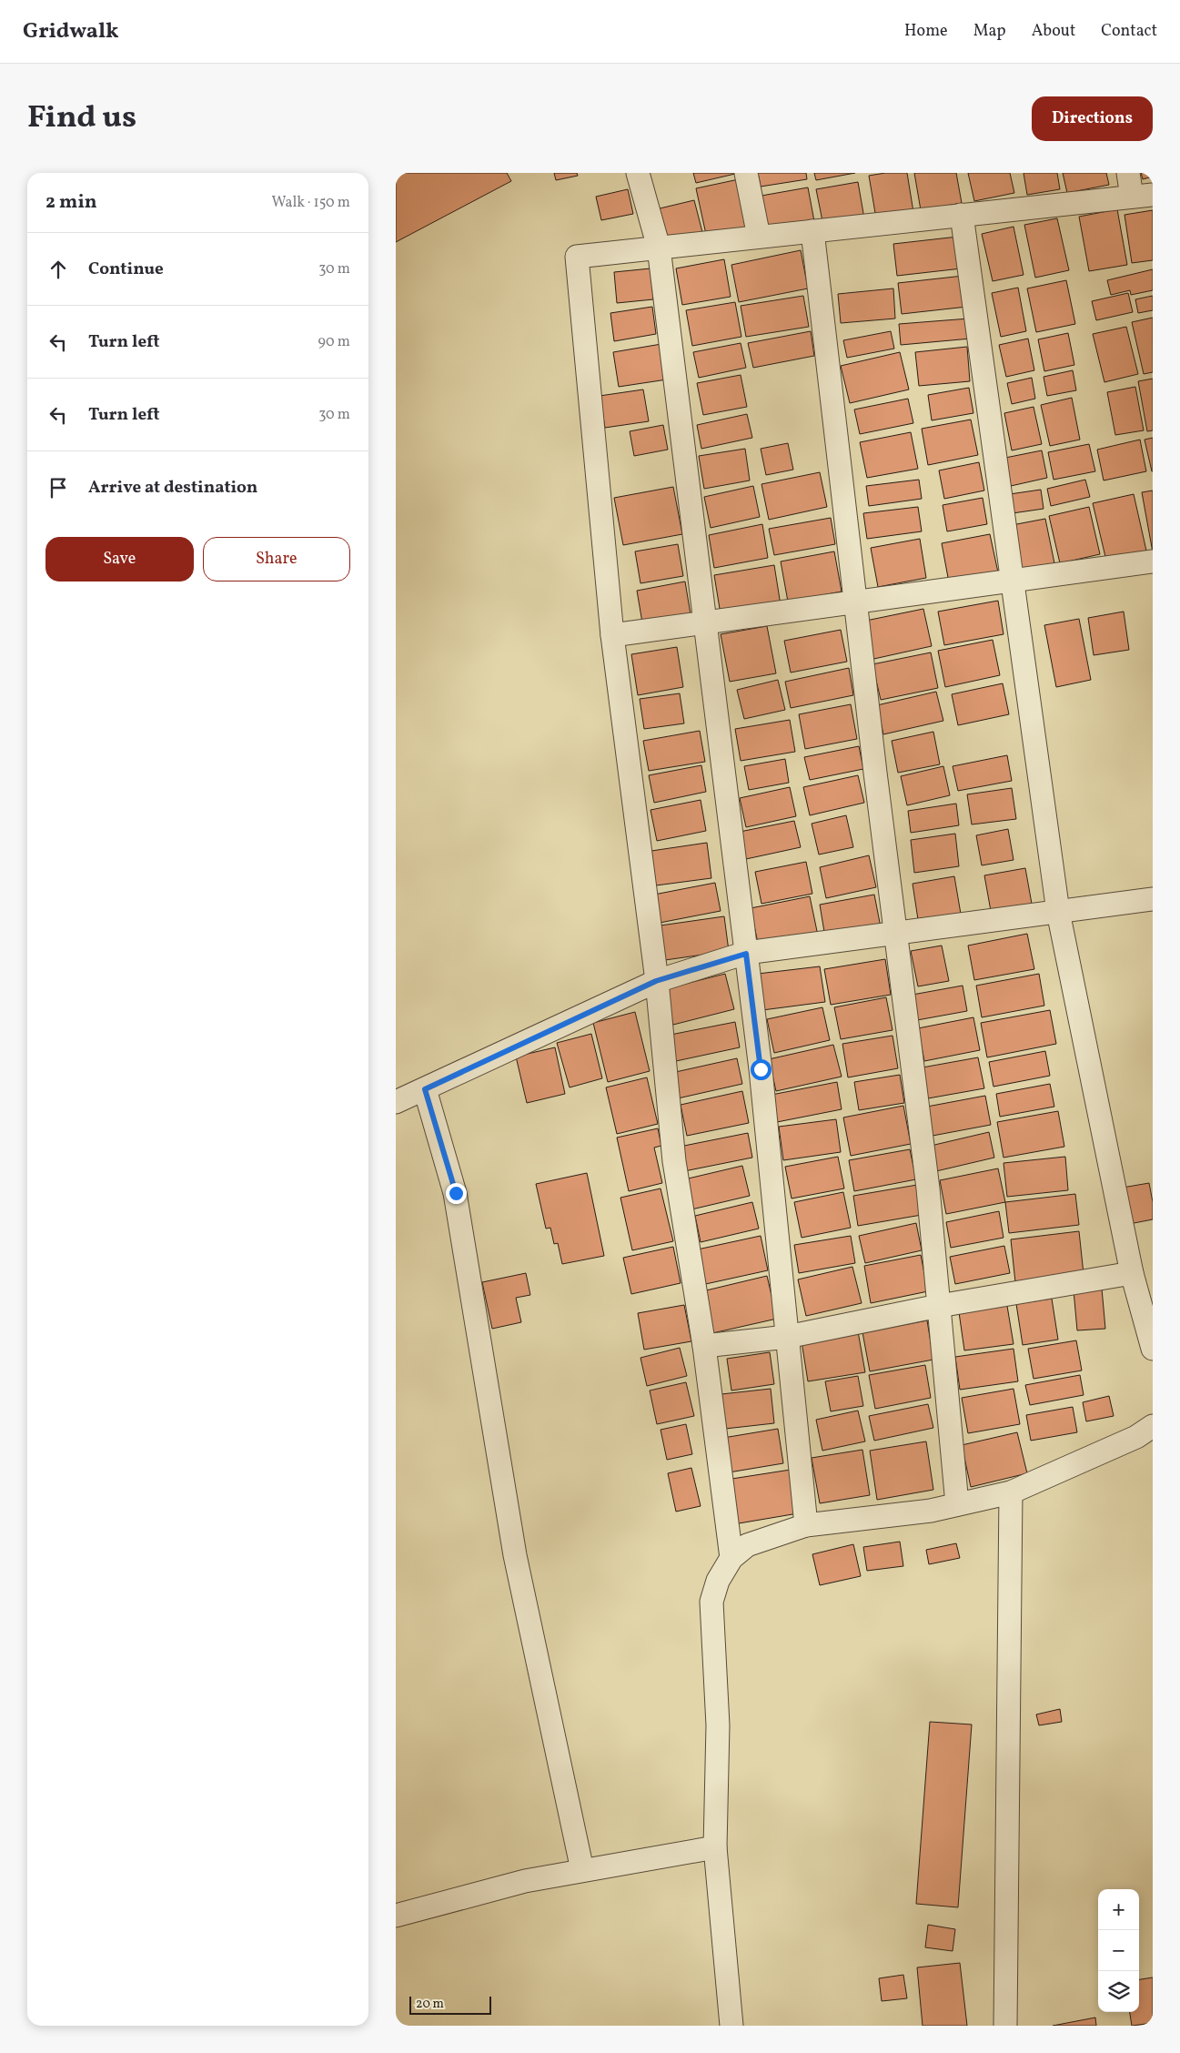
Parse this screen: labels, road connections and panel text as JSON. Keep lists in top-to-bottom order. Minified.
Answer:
{"scale_bar":"20 m","page":{"header":"Gridwalk","nav":["Home","Map","About","Contact"],"title":"Find us","buttons":["Directions",["Save","Share"]],"heading":["2 min","Walk · 150 m"],"list":[["Continue","30 m"],["Turn left","90 m"],["Turn left","30 m"],"Arrive at destination"],"map_buttons":["+","−"],"scale":"20 m"}}
